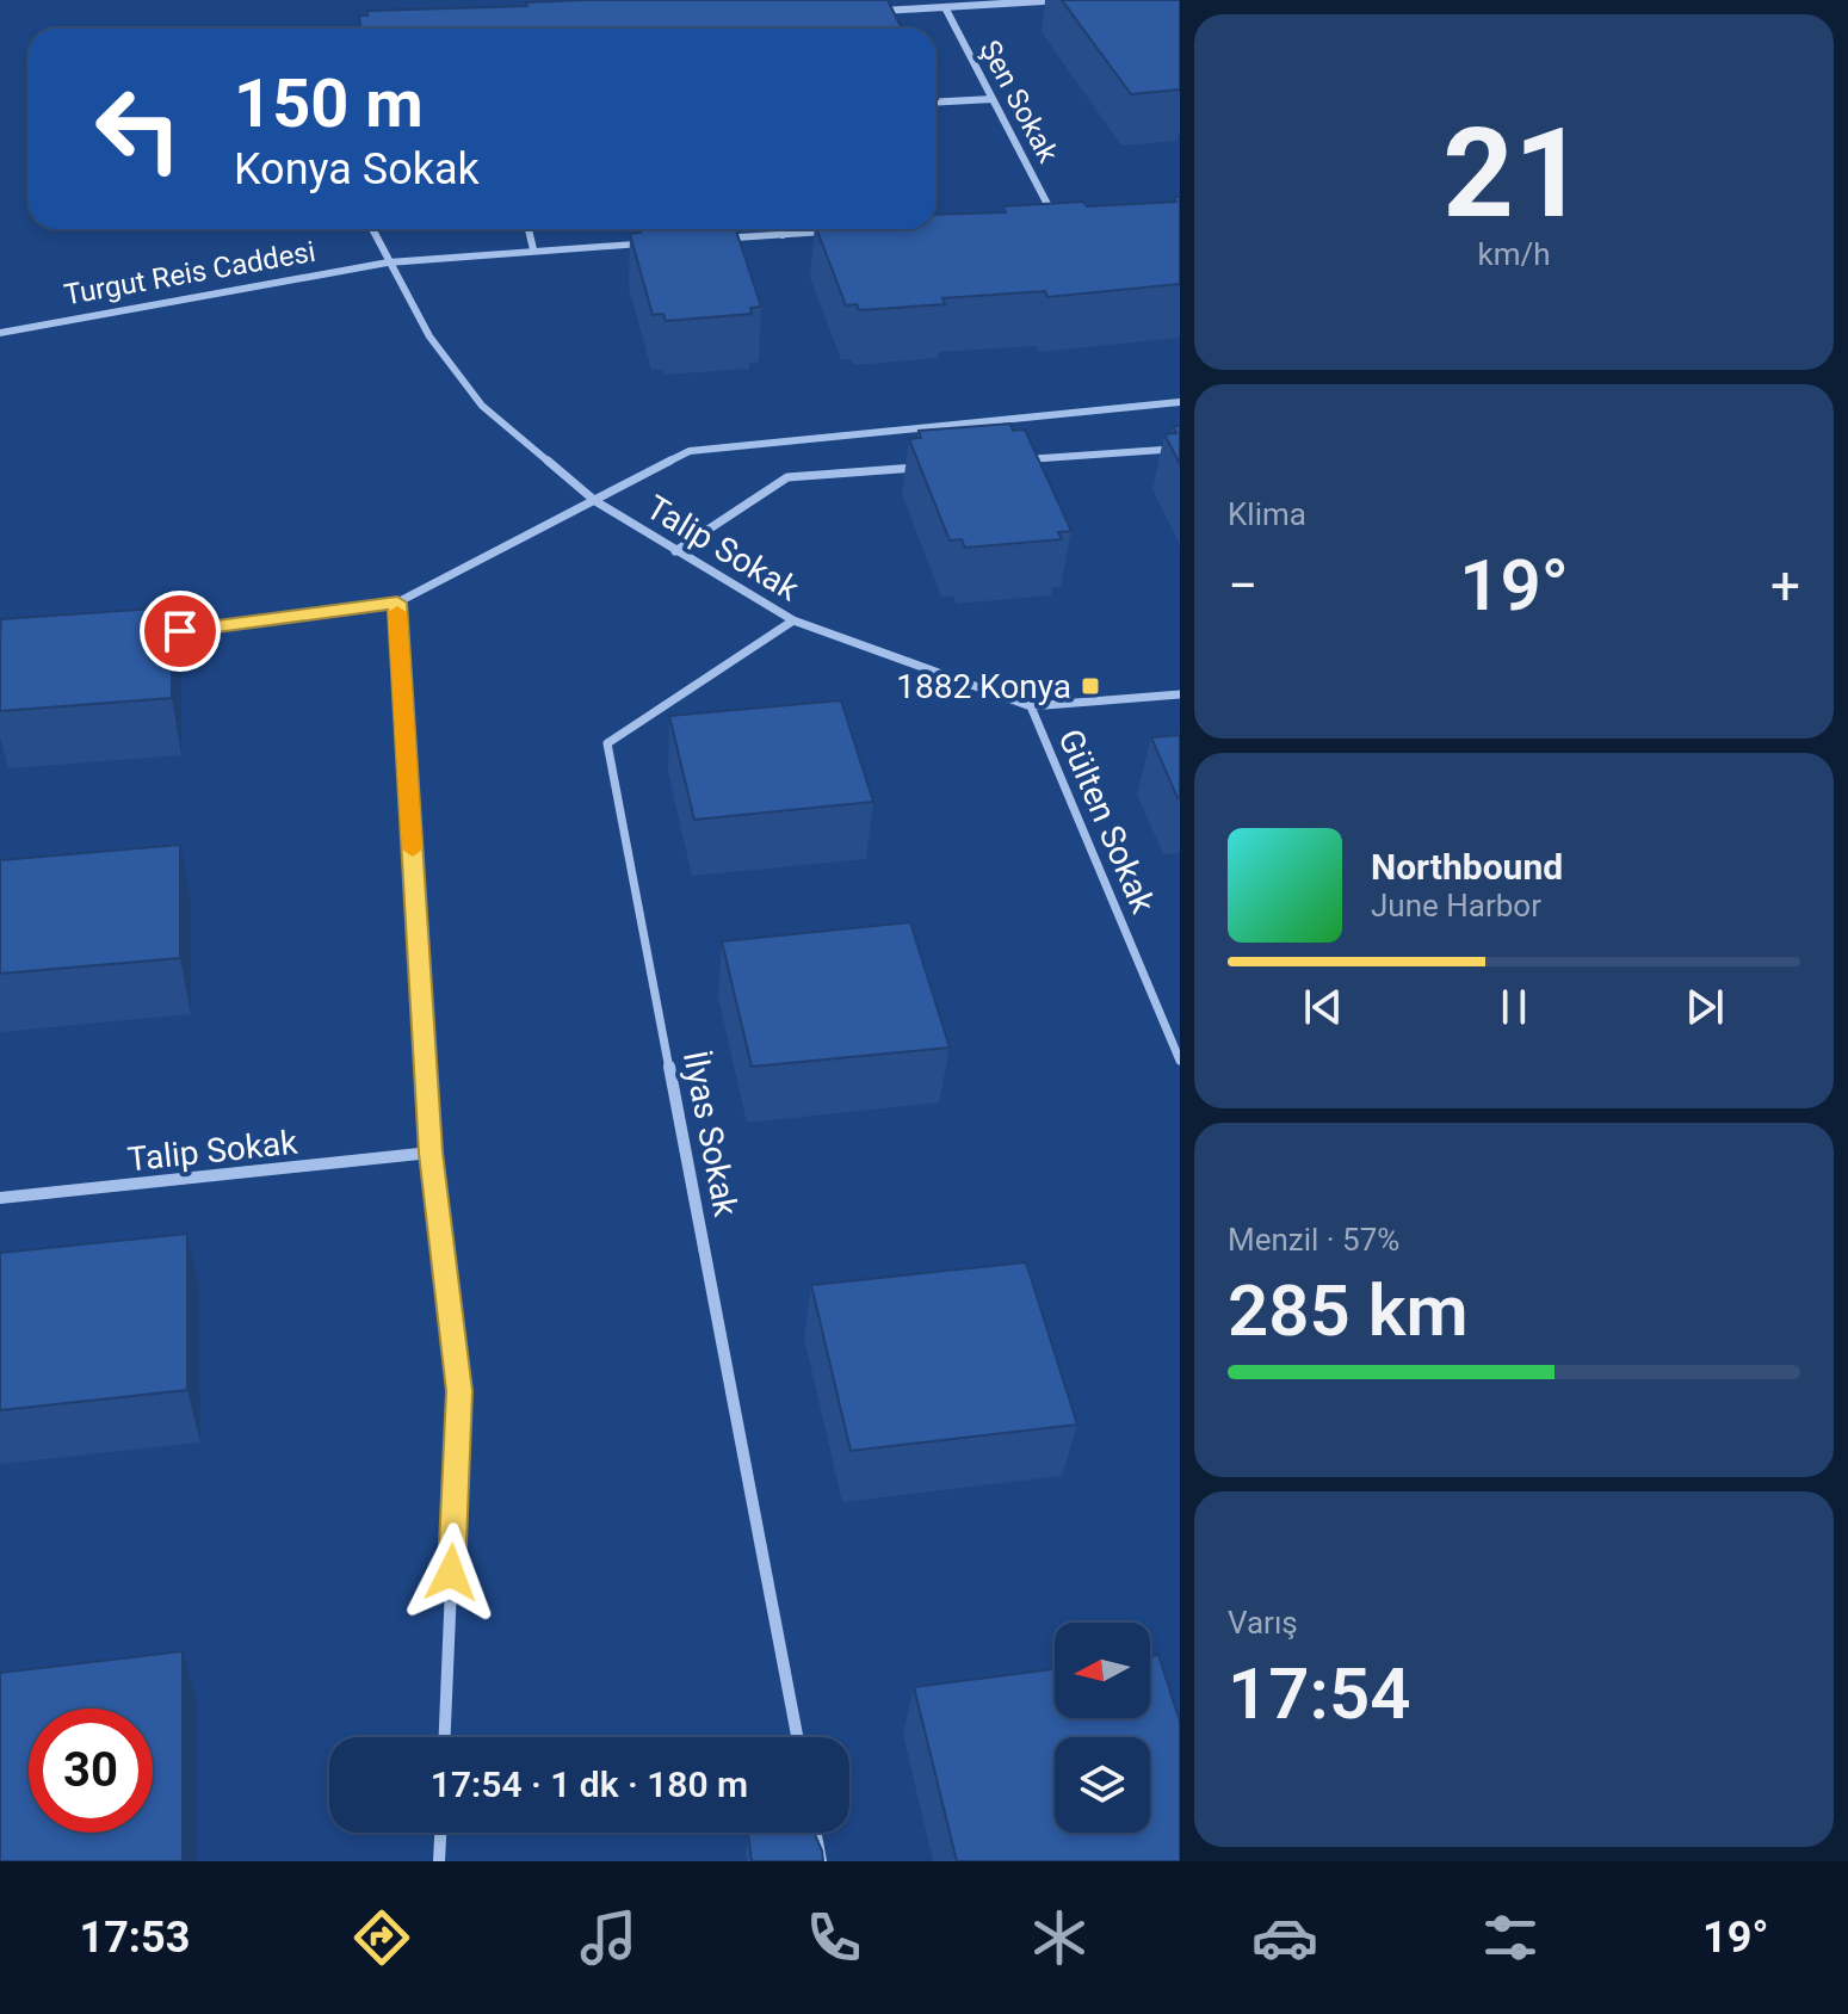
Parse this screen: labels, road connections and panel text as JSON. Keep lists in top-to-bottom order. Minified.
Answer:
{"streets":{"street":["Şen Sokak","Turgut Reis Caddesi","Talip Sokak","Gülten Sokak","İlyas Sokak"]},"crossings":[["Turgut Reis Caddesi","Talip Sokak"],["Talip Sokak","Gülten Sokak"],["Talip Sokak","İlyas Sokak"]],"places":{"transit":["1882 Konya"]},"north":"left","page":{"tile":[["21","km/h"],"Klima",["Menzil · 57%","285 km"],["Varış","17:54"]],"turn":["150 m","Konya Sokak"],"heat":["−","19°","+"],"song":["Northbound","June Harbor"],"limit":"30","trip":"17:54 · 1 dk · 180 m","tabs":["17:53","19°"]}}
